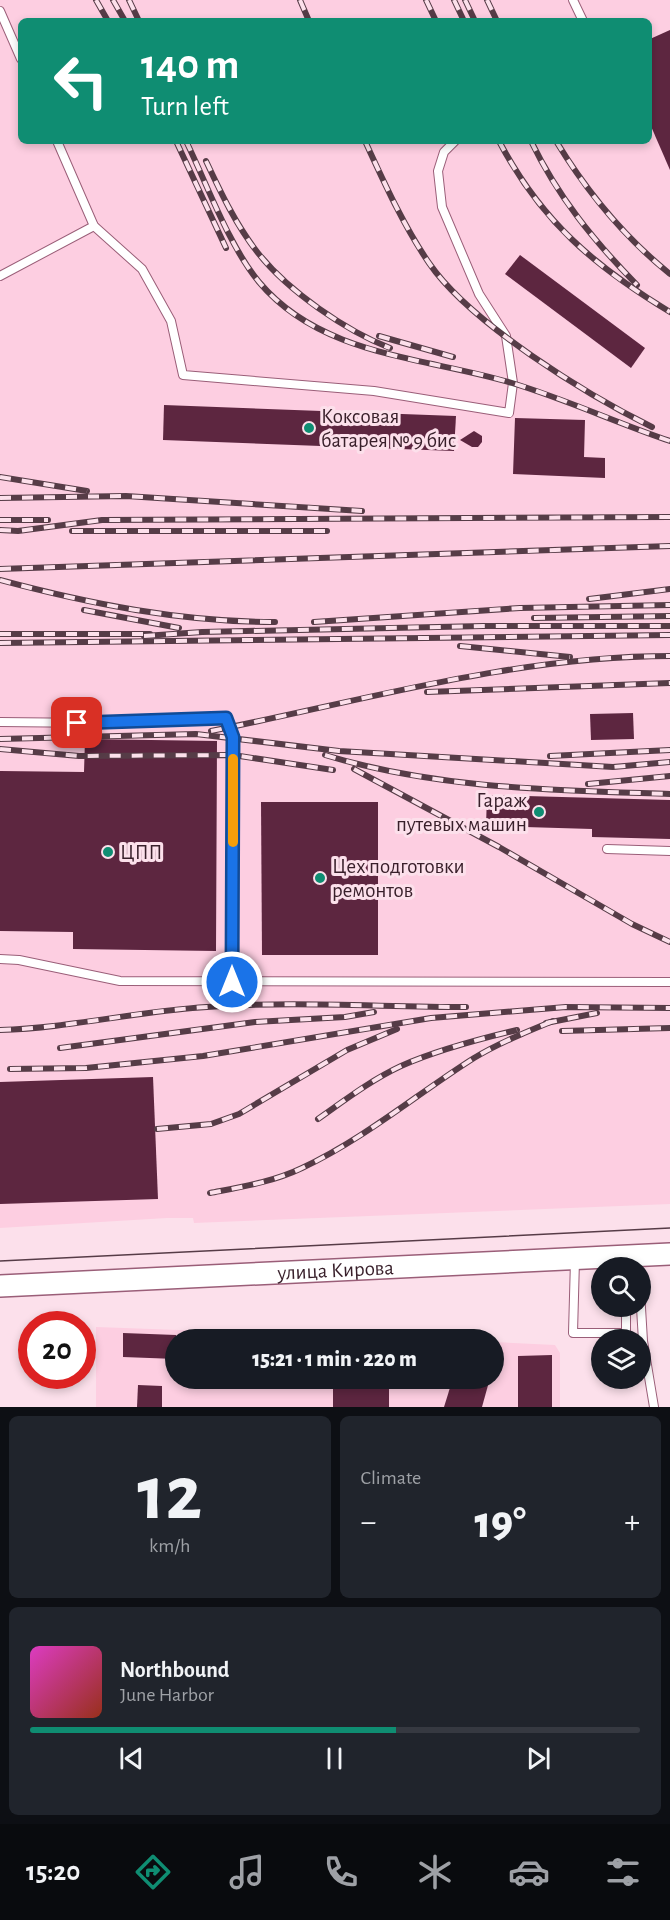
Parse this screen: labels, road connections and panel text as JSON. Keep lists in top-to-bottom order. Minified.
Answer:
{"streets":{"main road":["улица Кирова"]},"places":["Коксовая батарея № 9 бис","Гараж путевых машин","ЦПП","Цех подготовки ремонтов"],"page":{"turn":["140 m","Turn left"],"limit":"20","trip":"15:21 · 1 min · 220 m","tile":[["12","km/h"],"Climate"],"heat":["−","19°","+"],"song":["Northbound","June Harbor"],"tabs":"15:20"}}
